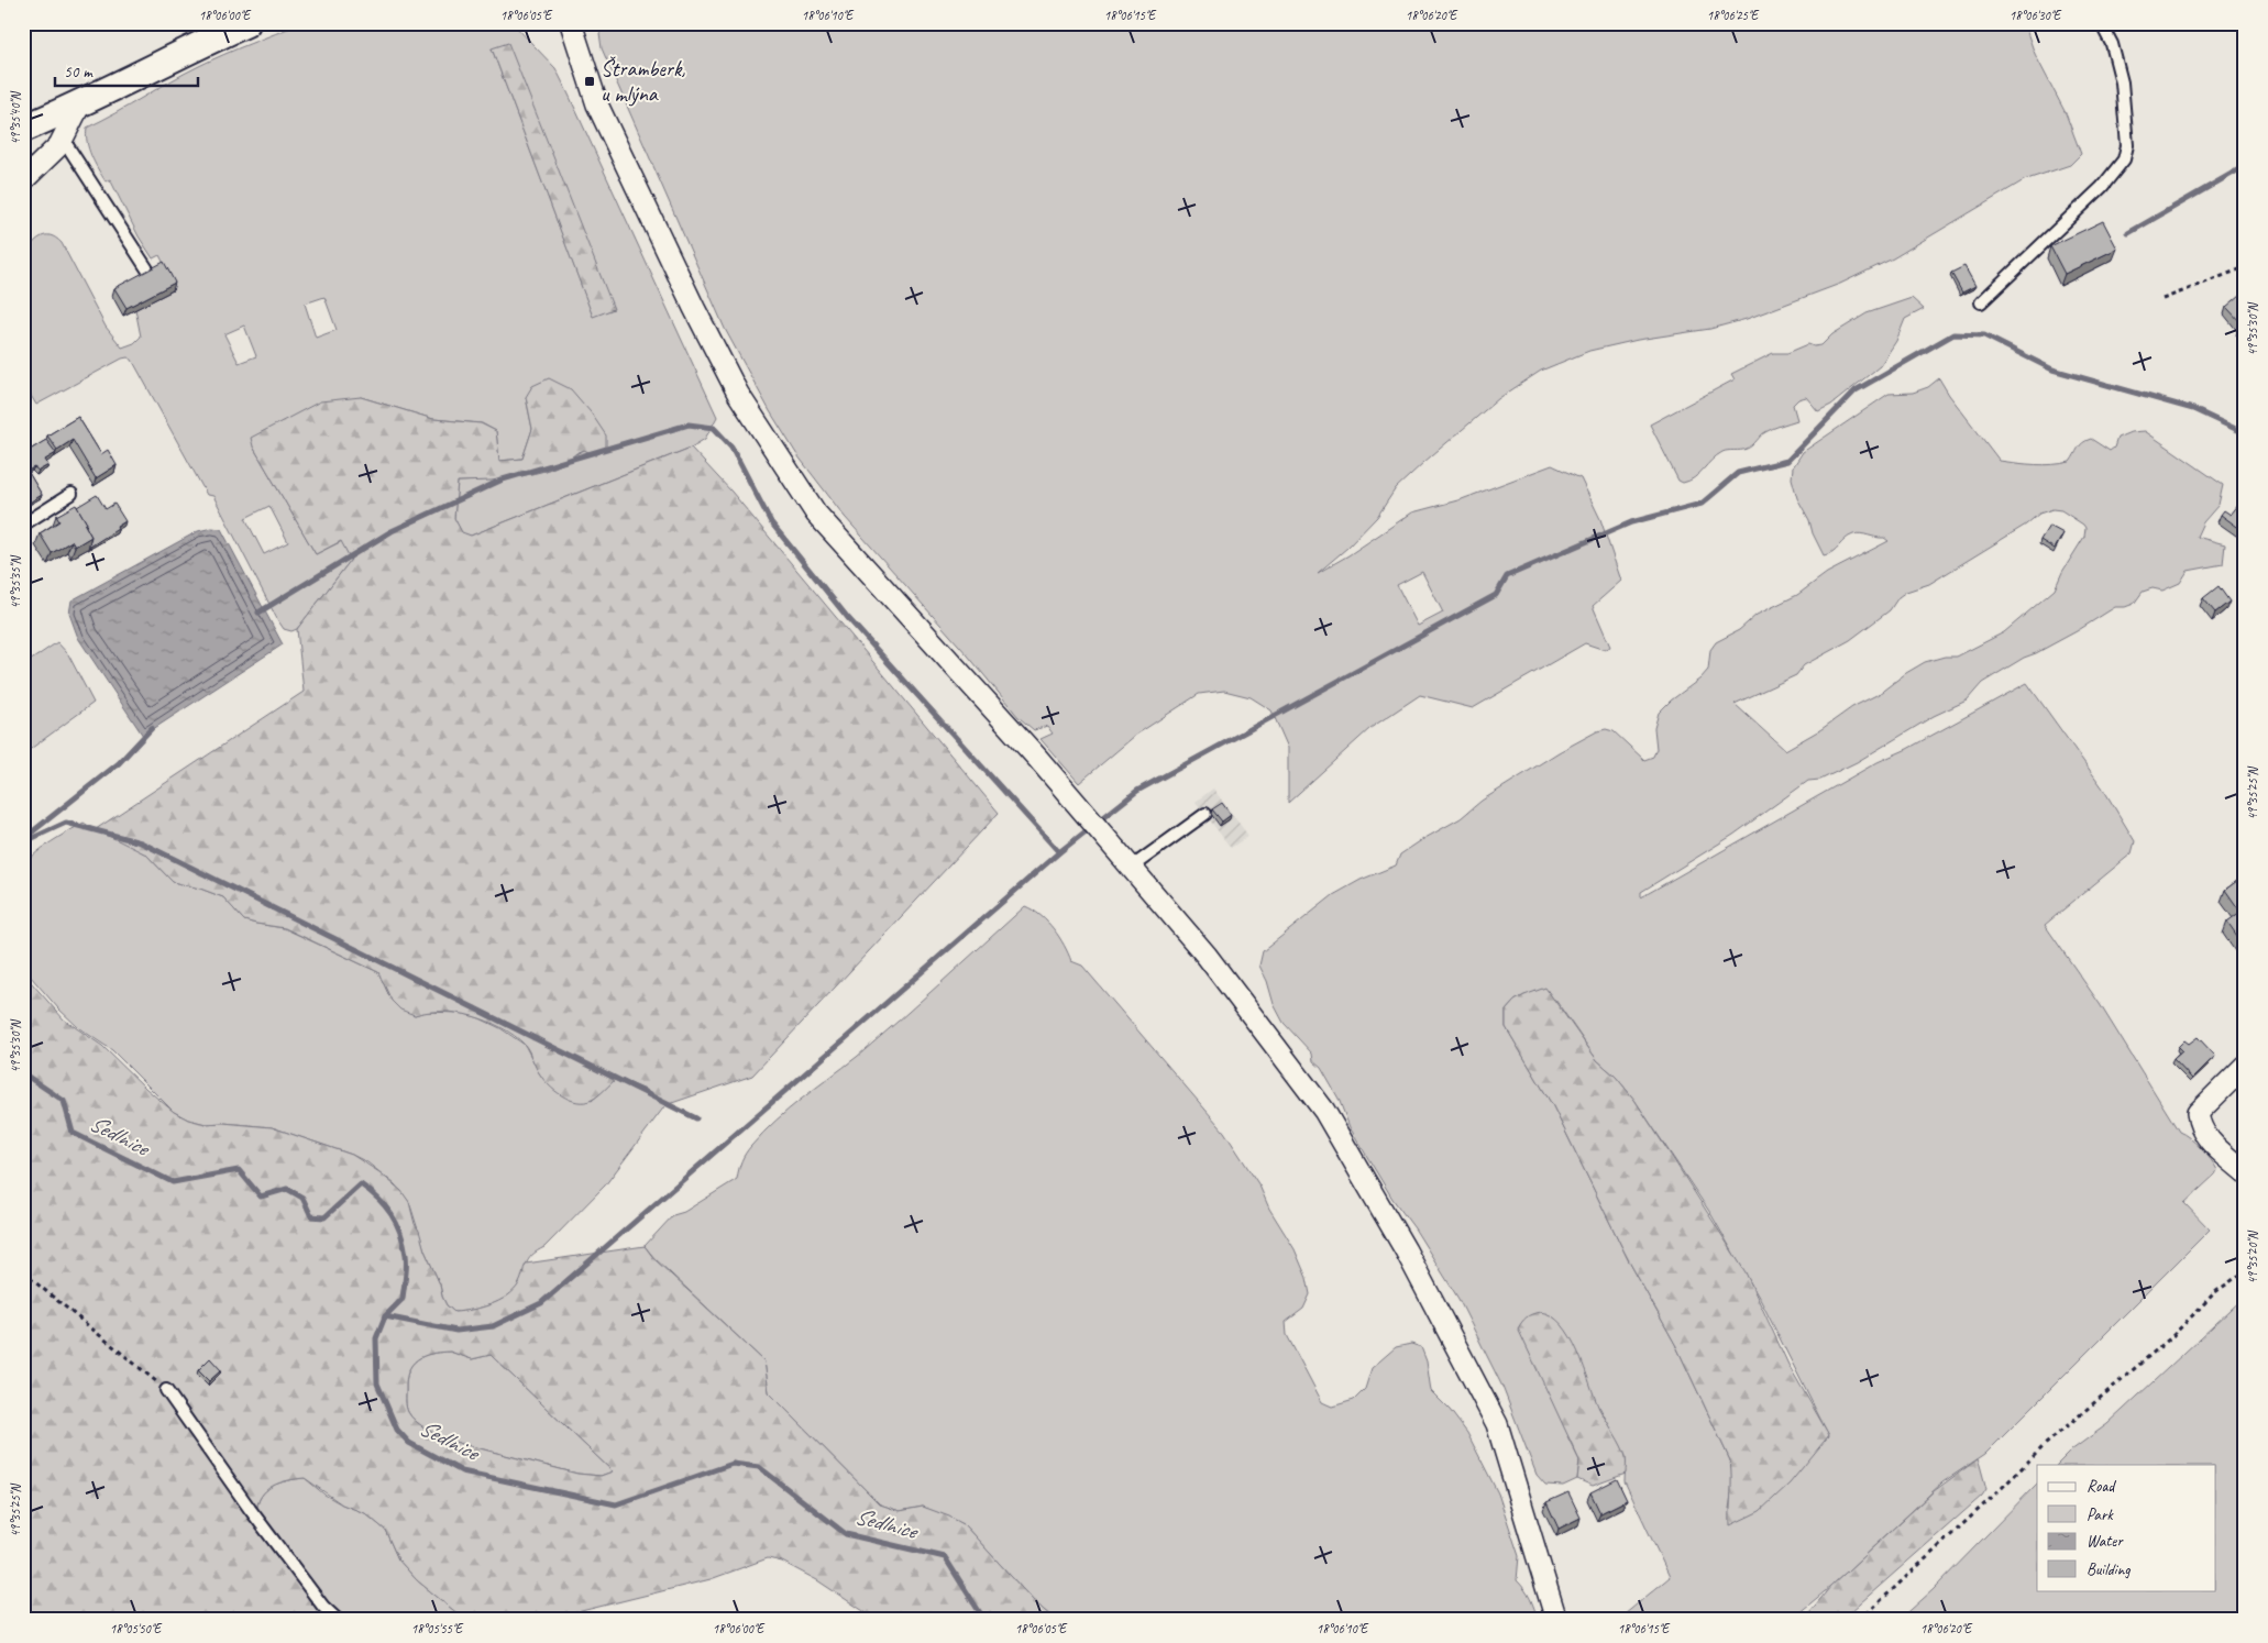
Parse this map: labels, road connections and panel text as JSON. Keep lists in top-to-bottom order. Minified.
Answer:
{"water":["Sedlnice"],"places":{"transit":["Štramberk, u mlýna"]},"legend":["Road","Park","Water","Building"],"scale_bar":"50 m","coordinates":["18°06'00\"E","18°06'05\"E","18°06'10\"E","18°06'15\"E","18°06'20\"E","18°06'25\"E","18°06'30\"E","49°35'40\"N","49°35'30\"N","49°35'35\"N","49°35'25\"N","49°35'20\"N","18°05'50\"E","18°05'55\"E"]}
